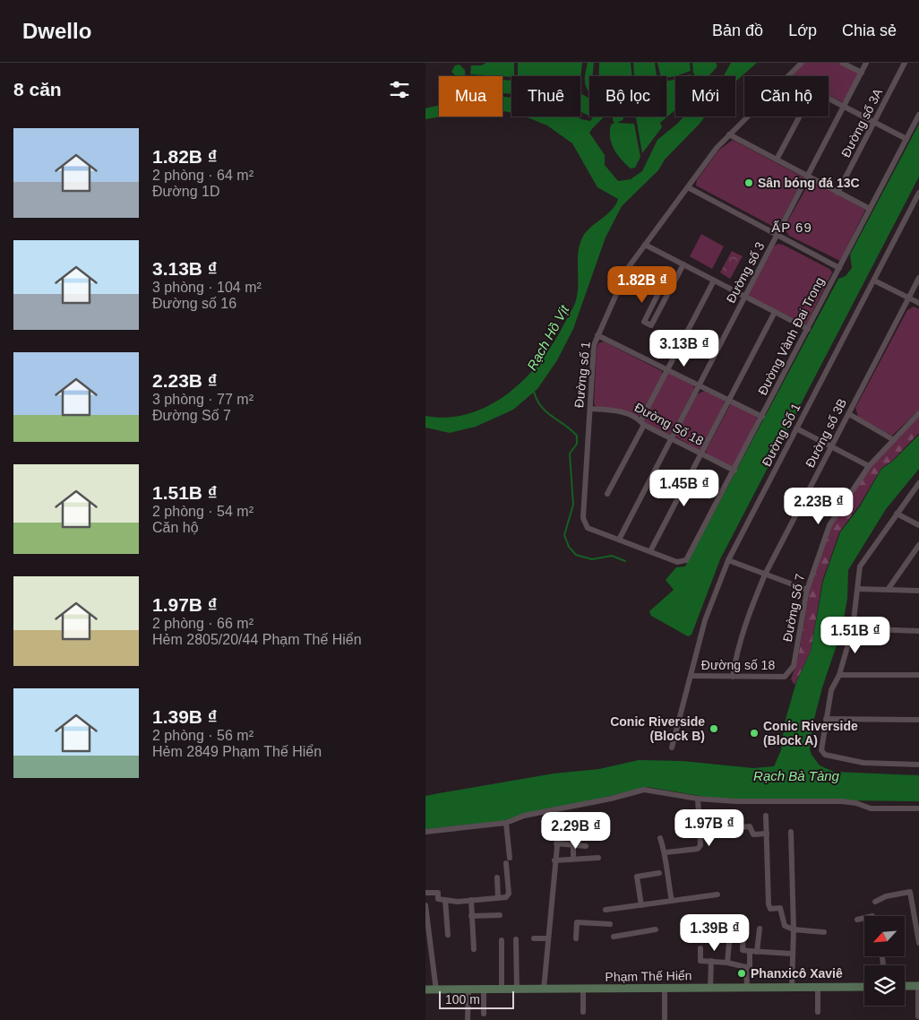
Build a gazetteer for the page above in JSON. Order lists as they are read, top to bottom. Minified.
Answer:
{"streets":{"main road":["Phạm Thế Hiển"],"street":["Đường số 3A","Đường số 3","Đường Vành Đai Trong","Đường số 1","Đường Số 18","Đường số 3B","Đường Số 1","Đường Số 7","Đường số 18"]},"crossings":[["Đường số 3","Đường số 1"],["Đường số 3","Đường Số 18"],["Đường Vành Đai Trong","Đường số 1"],["Đường Vành Đai Trong","Đường Số 18"],["Đường số 1","Đường Số 18"],["Đường số 3B","Đường số 18"],["Đường Số 1","Đường số 18"],["Đường Số 7","Đường số 18"]],"districts":["ẤP 69"],"water":["Rạch Hồ Vịt","Rạch Bà Tàng"],"places":["Sân bóng đá 13C","Conic Riverside (Block B)","Conic Riverside (Block A)","Phanxicô Xaviê"],"scale_bar":"100 m","north":"bottom left","page":{"header":"Dwello","nav":["Bản đồ","Lớp","Chia sẻ"],"heading":"8 căn","chip":["Mua","Thuê","Bộ lọc","Mới","Căn hộ"],"list":[{"name":"1.82B ₫","note":"2 phòng · 64 m² · Đường 1D"},{"name":"3.13B ₫","note":"3 phòng · 104 m² · Đường số 16"},{"name":"2.23B ₫","note":"3 phòng · 77 m² · Đường Số 7"},{"name":"1.51B ₫","note":"2 phòng · 54 m² · Căn hộ"},{"name":"1.97B ₫","note":"2 phòng · 66 m² · Hẻm 2805/20/44 Phạm Thế Hiển"},{"name":"1.39B ₫","note":"2 phòng · 56 m² · Hẻm 2849 Phạm Thế Hiển"}],"price":["1.82B ₫","3.13B ₫","1.45B ₫","2.23B ₫","1.51B ₫","1.97B ₫","2.29B ₫","1.39B ₫"],"scale":"100 m"}}
